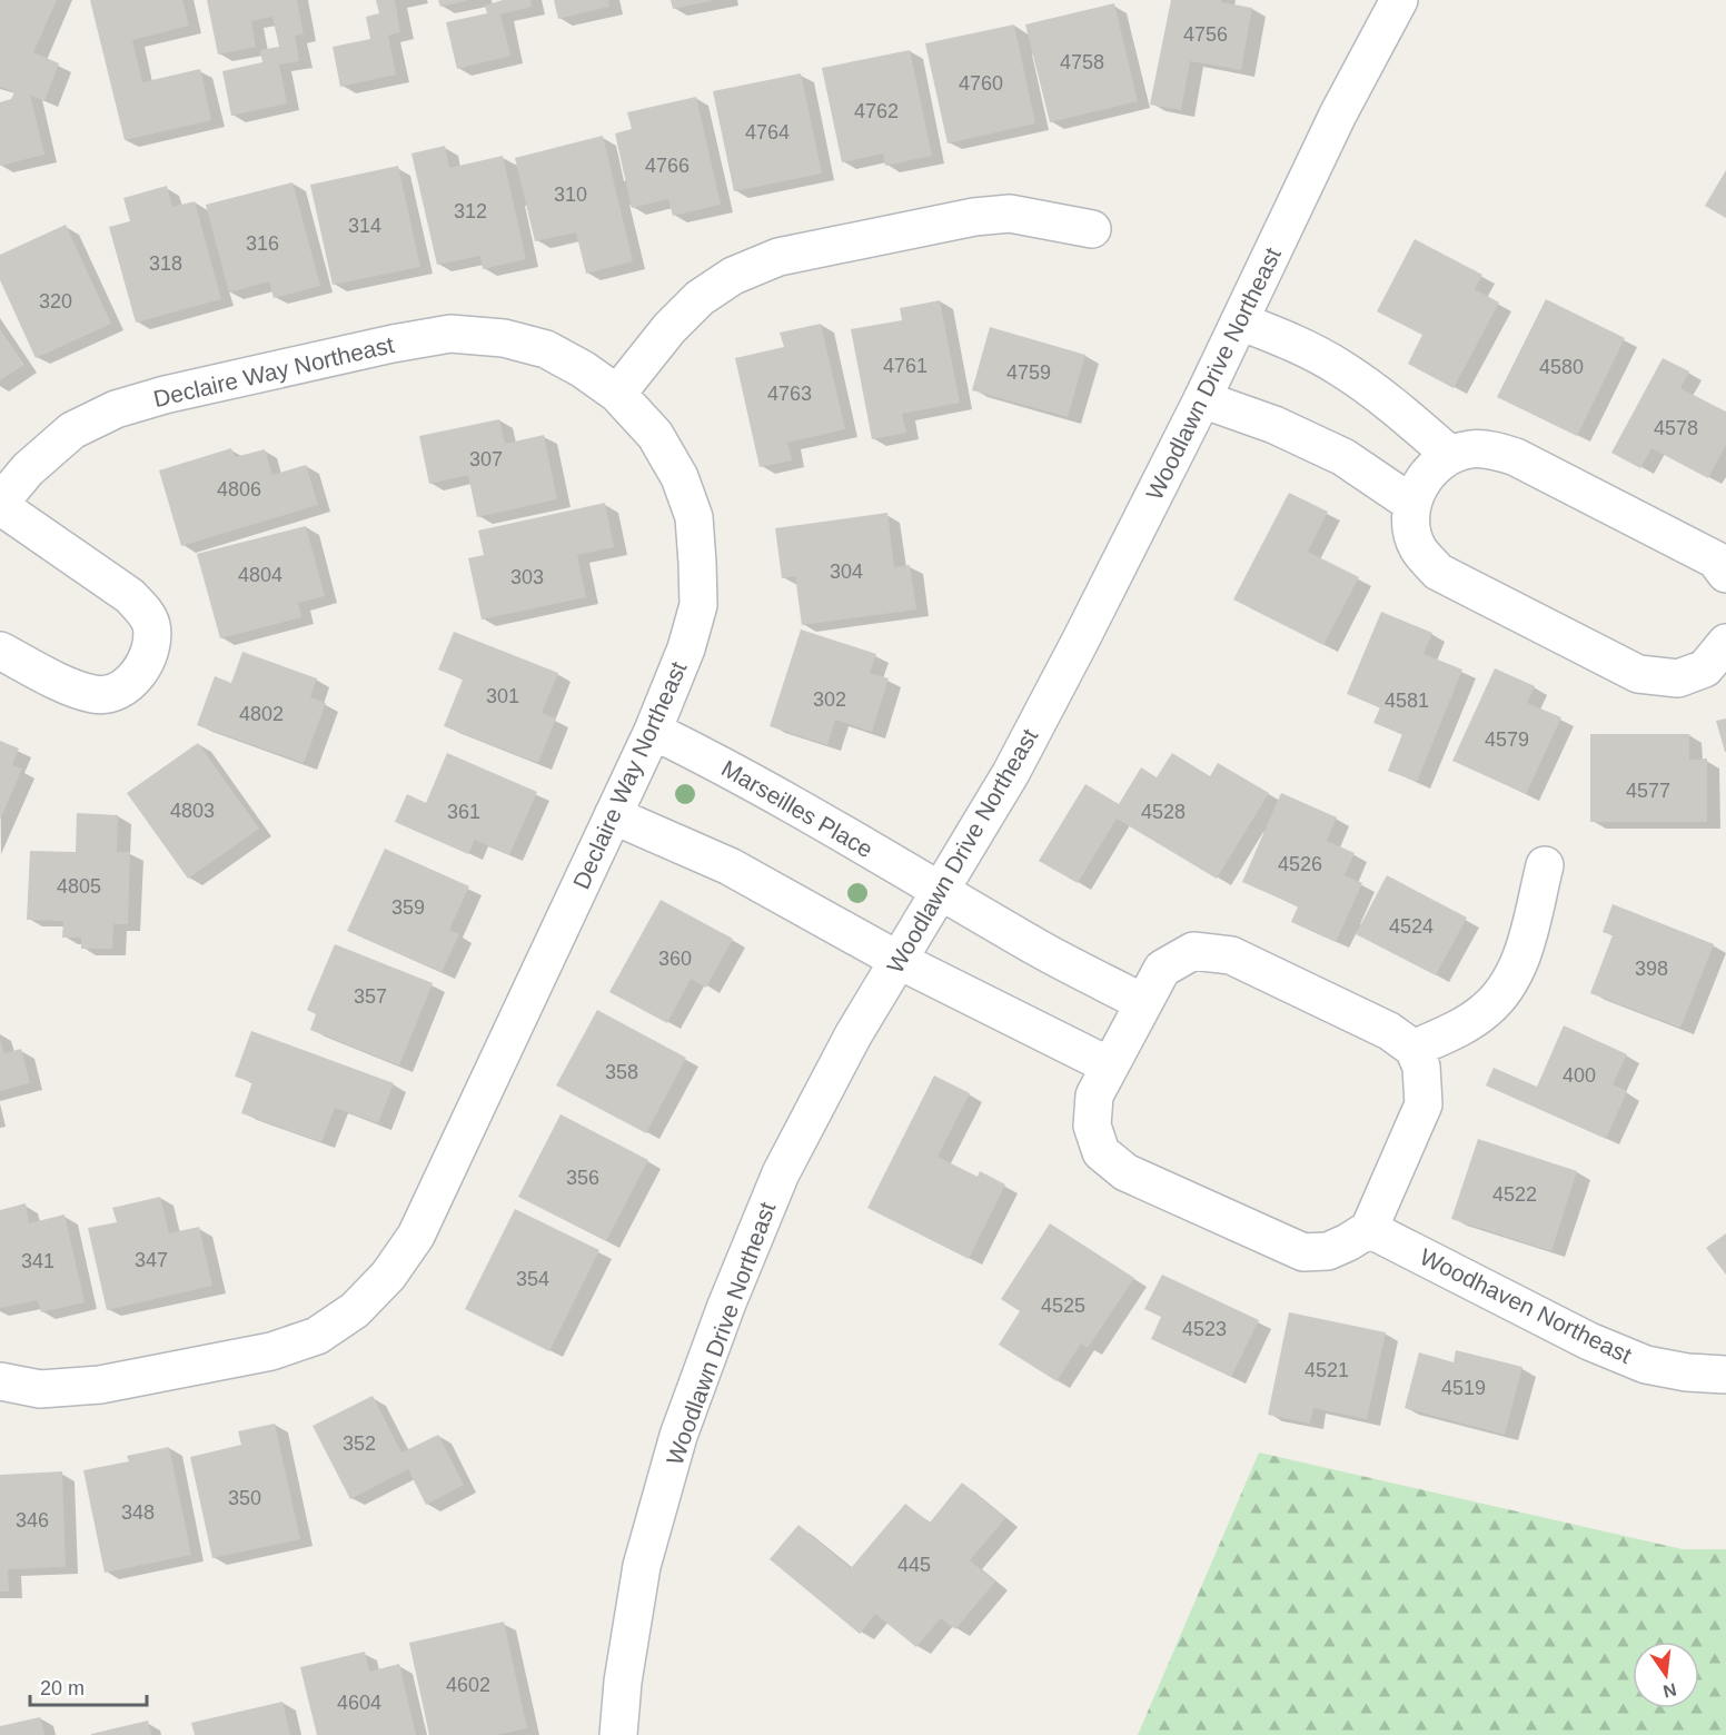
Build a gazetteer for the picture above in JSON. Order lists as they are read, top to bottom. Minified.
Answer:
{"streets":{"street":["Declaire Way Northeast","Woodlawn Drive Northeast","Marseilles Place","Woodhaven Northeast"]},"crossings":[["Declaire Way Northeast","Marseilles Place"],["Woodlawn Drive Northeast","Marseilles Place"]],"house_numbers":["4756","4758","4760","4762","4764","4766","310","312","314","316","318","320","4761","4580","4759","4763","4578","307","4806","304","4804","303","301","302","4581","4802","4579","4577","4803","361","4528","4526","4805","359","4524","360","398","357","358","400","356","4522","347","341","354","4525","4523","4521","4519","352","350","348","346","445","4602","4604"],"scale_bar":"20 m","north":"bottom"}
